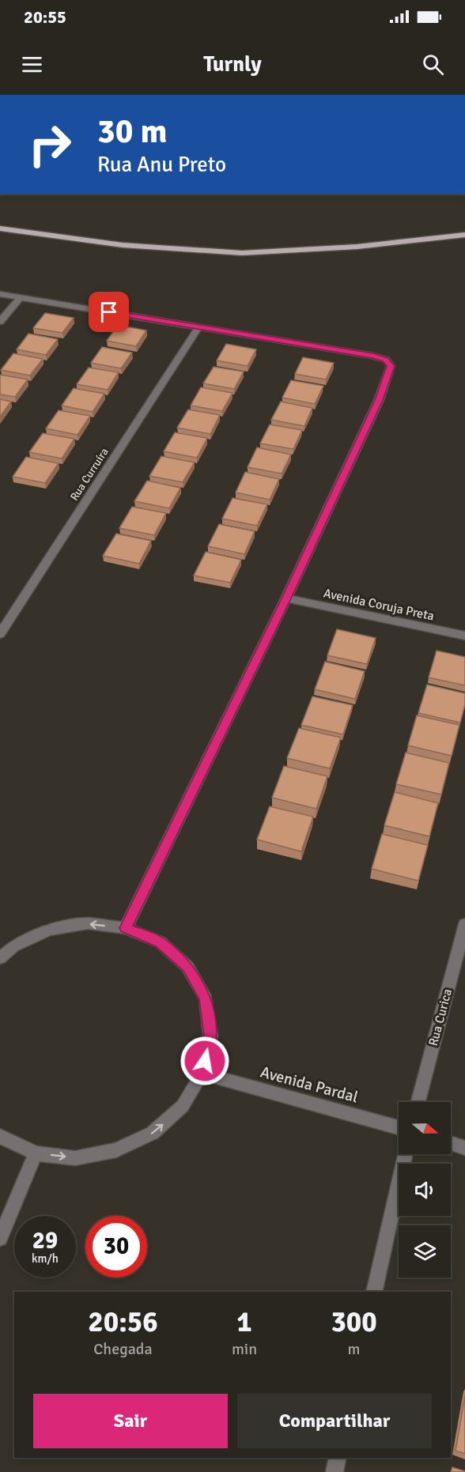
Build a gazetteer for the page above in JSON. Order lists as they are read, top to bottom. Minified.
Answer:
{"streets":{"street":["Rua Curruíra","Avenida Coruja Preta","Rua Curica","Avenida Pardal"]},"north":"right","page":{"status":"20:55","header":"Turnly","turn":["30 m","Rua Anu Preto"],"speed":"29 km/h","limit":"30","eta":["20:56","Chegada","1","min","300","m"],"buttons":["Sair","Compartilhar"]}}
